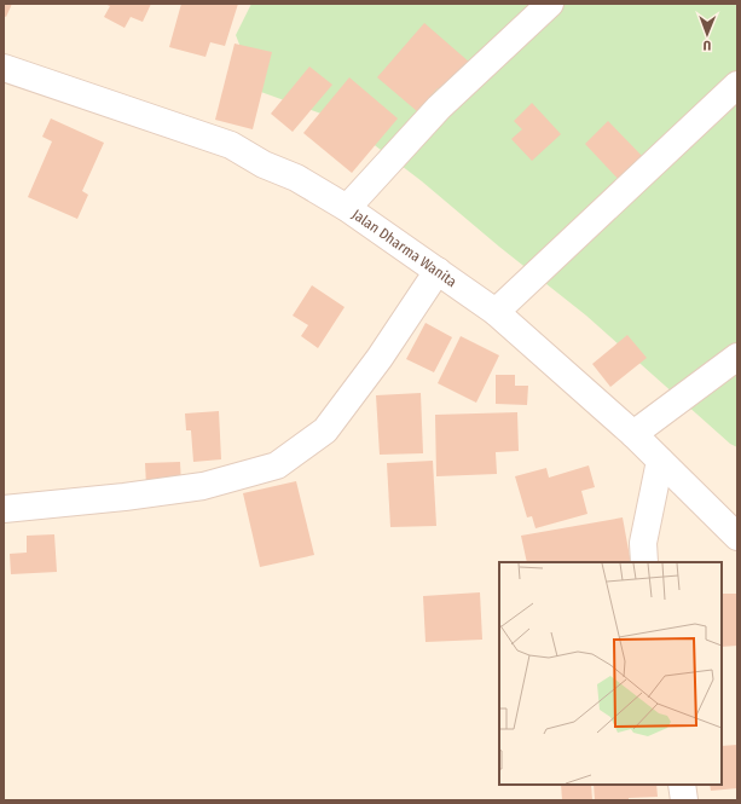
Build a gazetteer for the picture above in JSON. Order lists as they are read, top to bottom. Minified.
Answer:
{"streets":{"street":["Jalan Dharma Wanita"]},"north":"bottom"}
